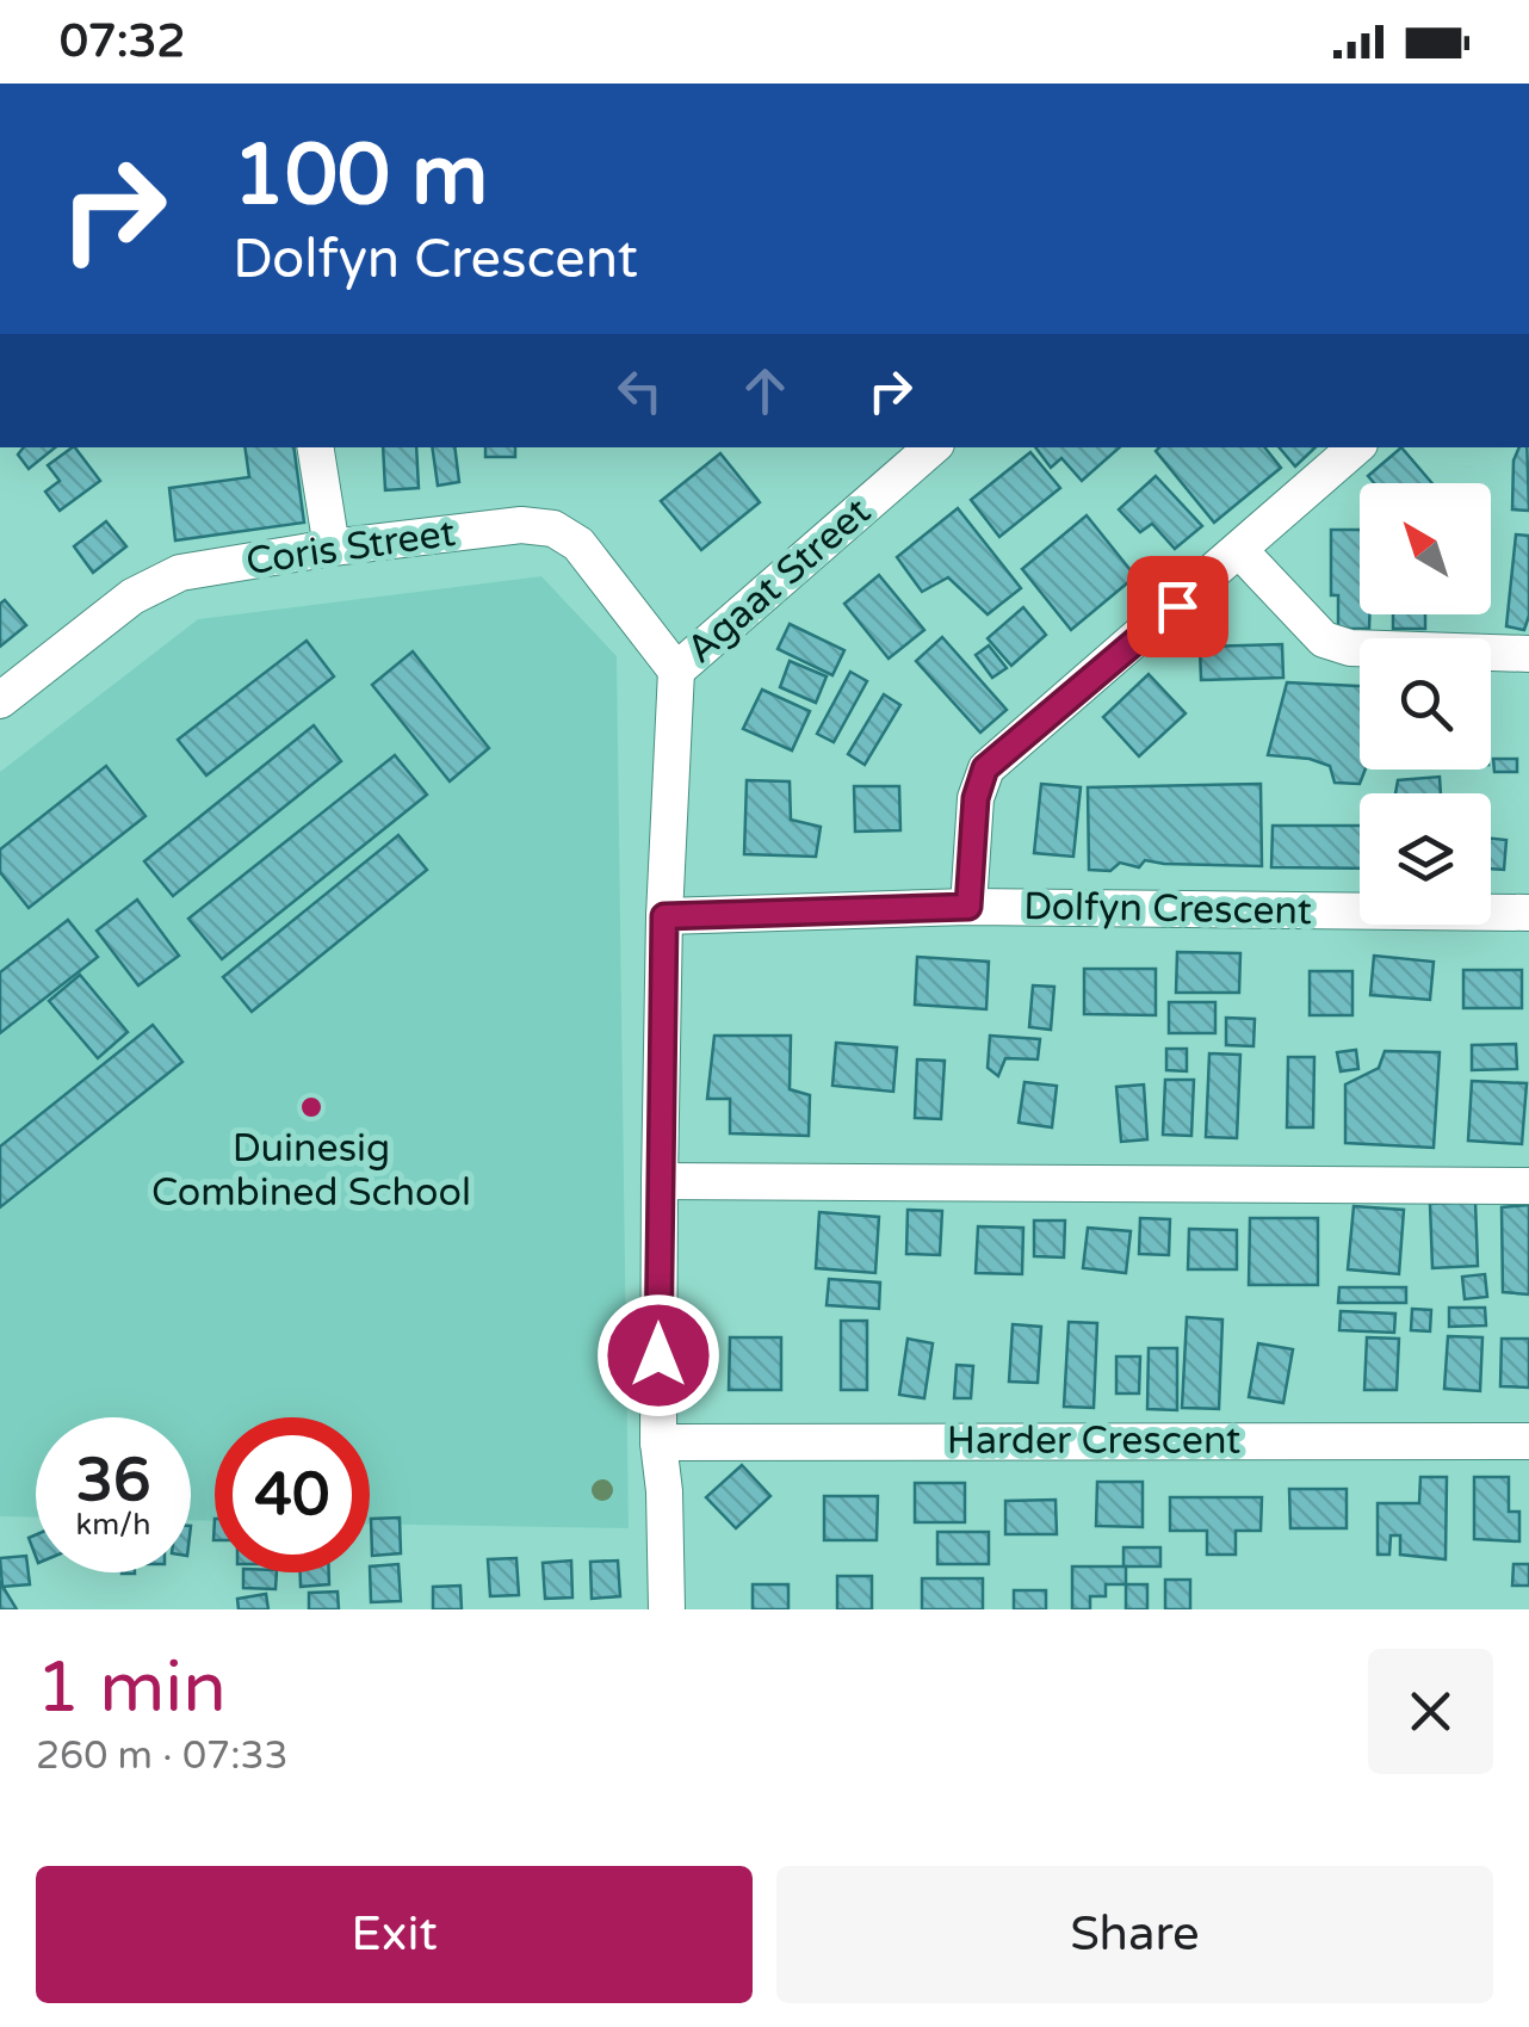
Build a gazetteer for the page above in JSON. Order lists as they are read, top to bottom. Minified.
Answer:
{"streets":{"street":["Coris Street","Agaat Street","Dolfyn Crescent","Harder Crescent"]},"crossings":[["Coris Street","Agaat Street"]],"places":["Duinesig Combined School"],"north":"top left","page":{"status":"07:32","turn":["100 m","Dolfyn Crescent"],"speed":"36 km/h","limit":"40","heading":["1 min","260 m · 07:33"],"buttons":["Exit","Share"]}}
